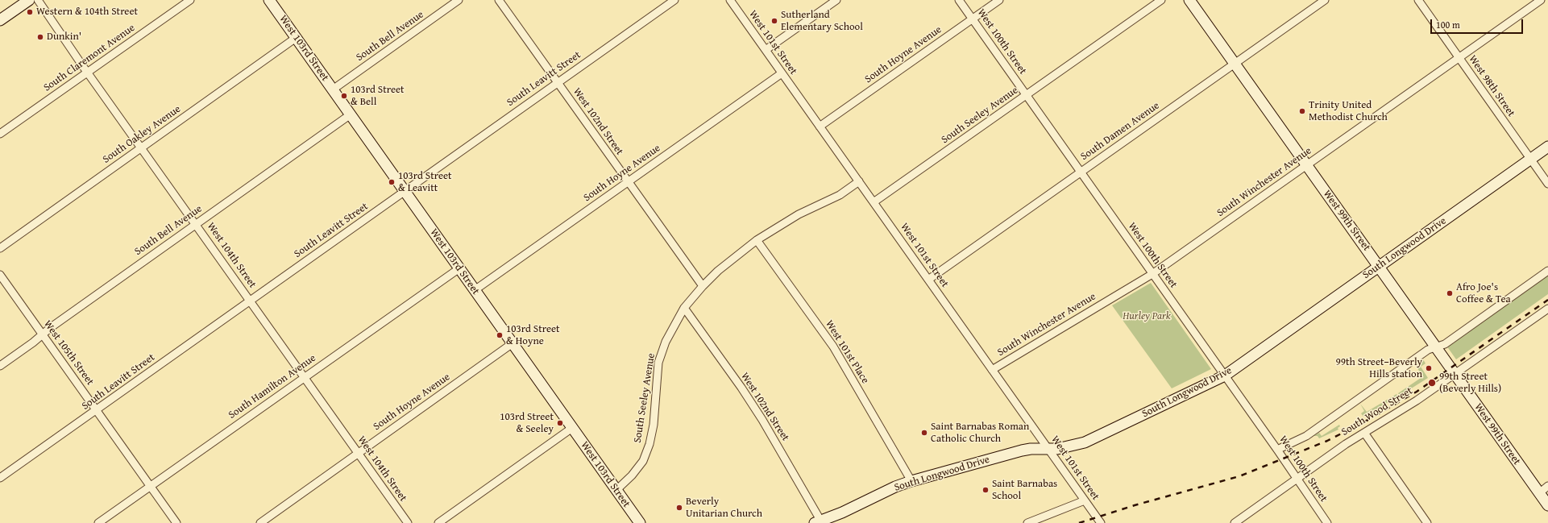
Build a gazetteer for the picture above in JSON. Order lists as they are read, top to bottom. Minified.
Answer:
{"streets":{"street":["South Bell Avenue","West 100th Street","West 101st Street","West 103rd Street","South Hoyne Avenue","South Claremont Avenue","South Leavitt Street","West 98th Street","South Seeley Avenue","West 102nd Street","South Damen Avenue","South Oakley Avenue","South Winchester Avenue","West 99th Street","South Longwood Drive","West 104th Street","West 101st Place","West 105th Street","South Hamilton Avenue","South Wood Street"]},"crossings":[["South Bell Avenue","West 103rd Street"],["South Bell Avenue","West 104th Street"],["South Bell Avenue","West 105th Street"],["West 100th Street","South Hoyne Avenue"],["West 100th Street","South Seeley Avenue"],["West 100th Street","South Damen Avenue"],["West 100th Street","South Winchester Avenue"],["West 100th Street","South Longwood Drive"],["West 100th Street","South Wood Street"],["West 101st Street","South Hoyne Avenue"],["West 101st Street","South Seeley Avenue"],["West 101st Street","South Damen Avenue"],["West 101st Street","South Winchester Avenue"],["West 101st Street","South Longwood Drive"],["West 103rd Street","South Hoyne Avenue"],["West 103rd Street","South Leavitt Street"],["West 103rd Street","South Seeley Avenue"],["West 103rd Street","South Oakley Avenue"],["West 103rd Street","South Hamilton Avenue"],["South Hoyne Avenue","West 102nd Street"],["South Hoyne Avenue","West 104th Street"],["South Claremont Avenue","West 104th Street"],["South Leavitt Street","West 102nd Street"],["South Leavitt Street","West 104th Street"],["South Leavitt Street","West 105th Street"],["West 98th Street","South Winchester Avenue"],["West 98th Street","South Longwood Drive"],["South Seeley Avenue","West 102nd Street"],["South Seeley Avenue","West 101st Place"],["West 102nd Street","South Longwood Drive"],["South Damen Avenue","West 99th Street"],["South Oakley Avenue","West 104th Street"],["South Winchester Avenue","West 99th Street"],["West 99th Street","South Longwood Drive"],["West 99th Street","South Wood Street"],["South Longwood Drive","West 101st Place"],["West 104th Street","South Hamilton Avenue"],["West 105th Street","South Hamilton Avenue"]],"parks":["Hurley Park"],"places":["Western & 104th Street","Sutherland Elementary School","Dunkin'","103rd Street & Bell","Trinity United Methodist Church","103rd Street & Leavitt","Afro Joe's Coffee & Tea","103rd Street & Hoyne","99th Street–Beverly Hills station","99th Street (Beverly Hills)","103rd Street & Seeley","Saint Barnabas Roman Catholic Church","Saint Barnabas School","Beverly Unitarian Church"],"scale_bar":"100 m"}
